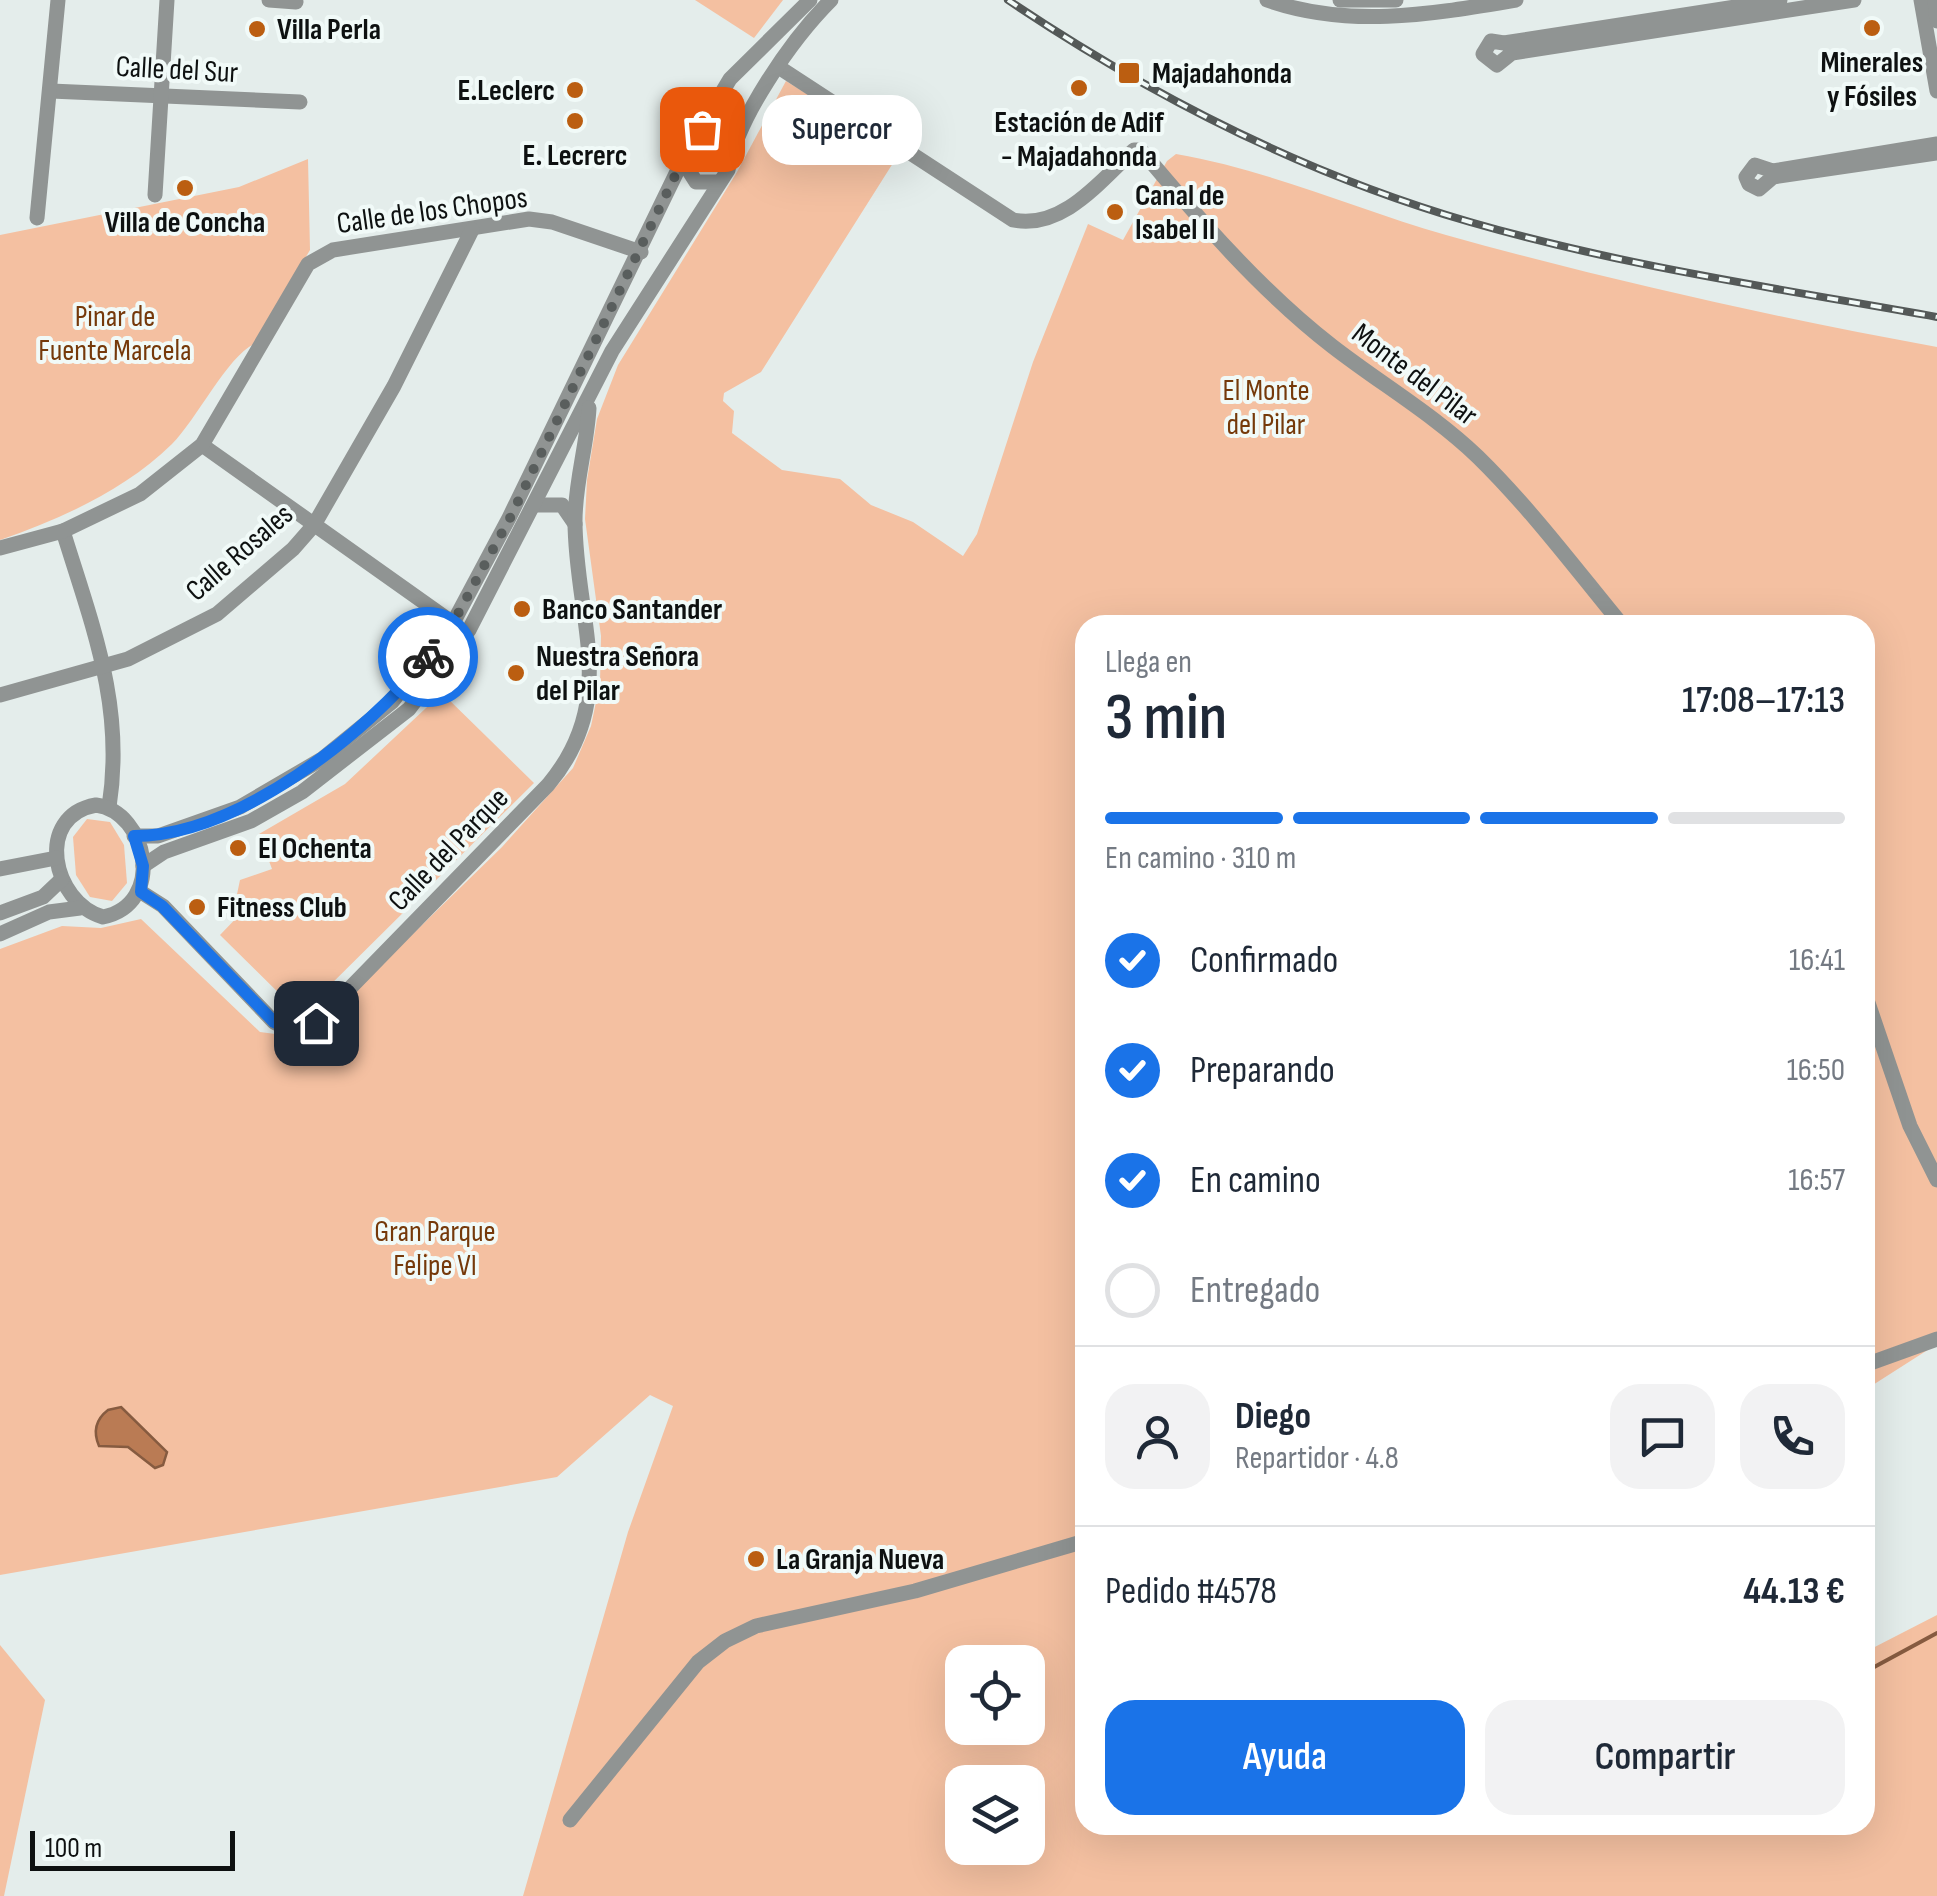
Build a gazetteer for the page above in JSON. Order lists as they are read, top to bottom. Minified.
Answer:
{"streets":{"street":["Calle del Sur","Calle de los Chopos","Monte del Pilar","Calle Rosales","Calle del Parque"]},"crossings":[["Calle de los Chopos","Calle Rosales"]],"parks":["Pinar de Fuente Marcela","El Monte del Pilar","Gran Parque Felipe VI"],"places":{"other":["Minerales y Fósiles","Villa Perla","Estación de Adif - Majadahonda","E.Leclerc","E. Lecrerc","Supercor","Villa de Concha","Canal de Isabel II","Banco Santander","Nuestra Señora del Pilar","El Ochenta","Fitness Club","La Granja Nueva"],"transit":["Majadahonda"]},"scale_bar":"100 m","page":{"bubble":"Supercor","heading":["3 min","Llega en","17:08–17:13"],"panel":["Diego","Repartidor · 4.8","Pedido #4578","44.13 €"],"bar":"En camino · 310 m","list":[["Confirmado","16:41"],["Preparando","16:50"],["En camino","16:57"],"Entregado"],"buttons":["Ayuda","Compartir"],"scale":"100 m"}}
